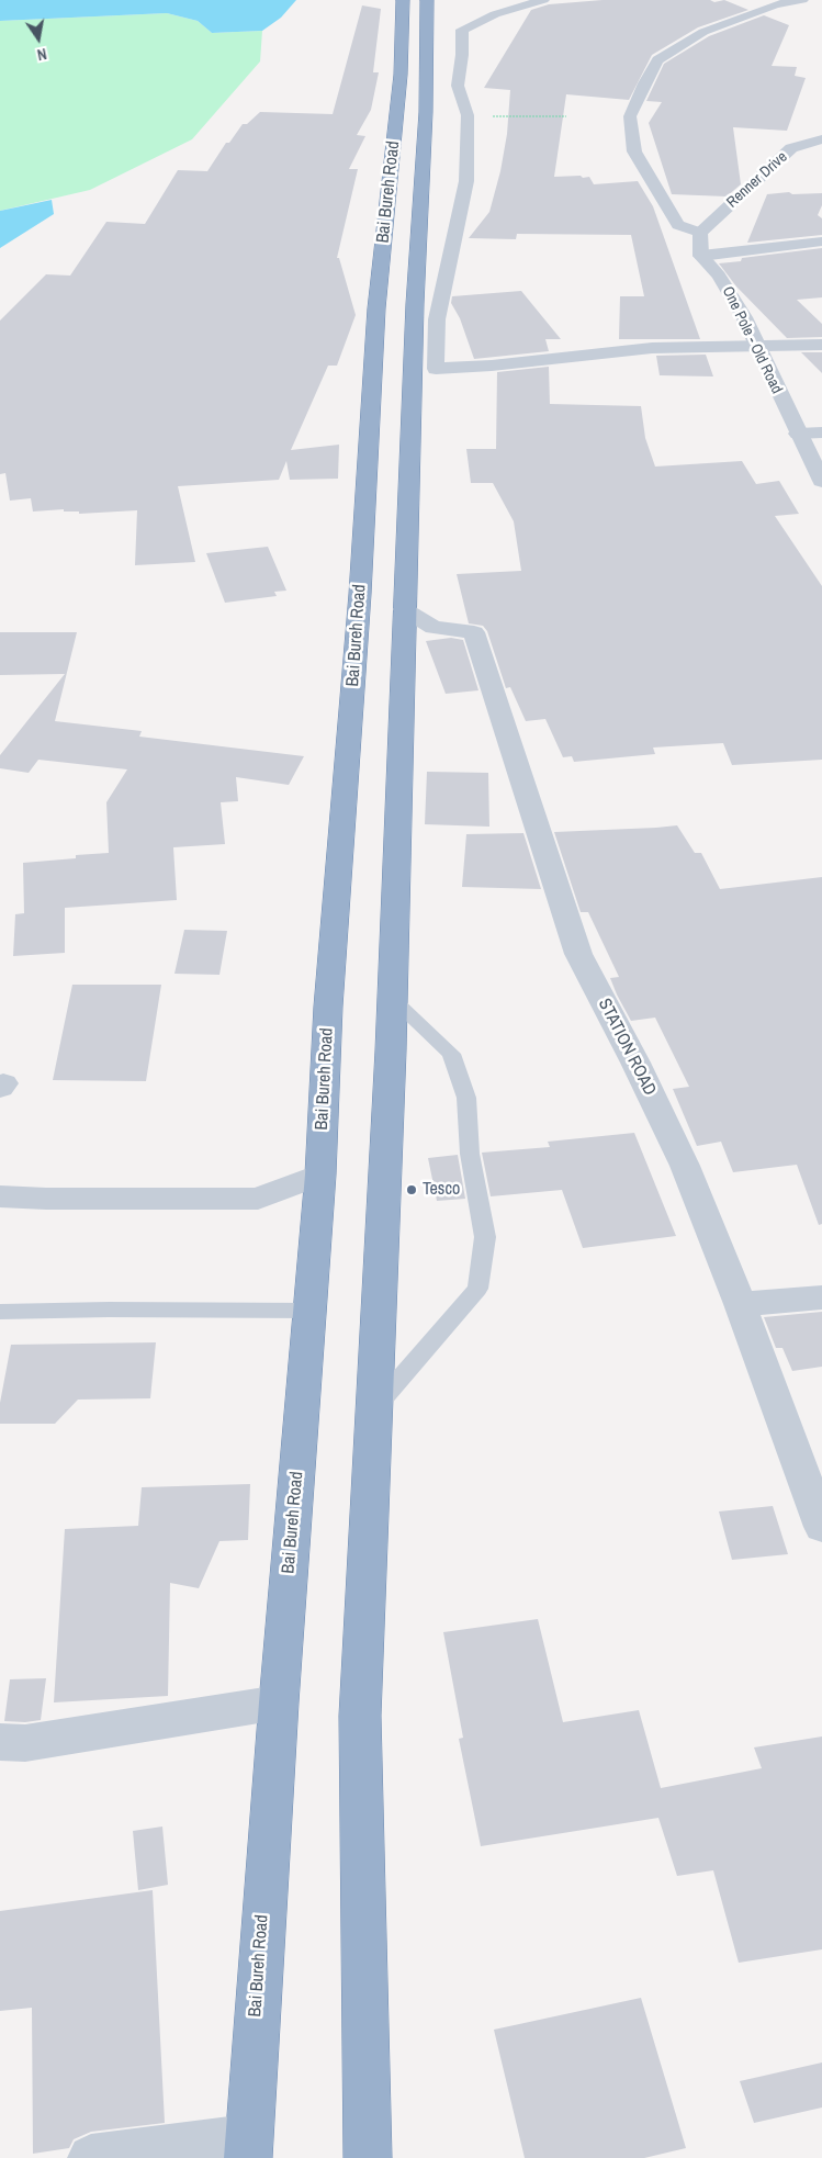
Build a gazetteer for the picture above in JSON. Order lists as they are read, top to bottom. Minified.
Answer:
{"streets":{"highway":["Bai Bureh Road"],"street":["Renner Drive","One Pole - Old Road","STATION ROAD"]},"crossings":[["Bai Bureh Road","STATION ROAD"]],"places":["Tesco"],"north":"bottom"}
